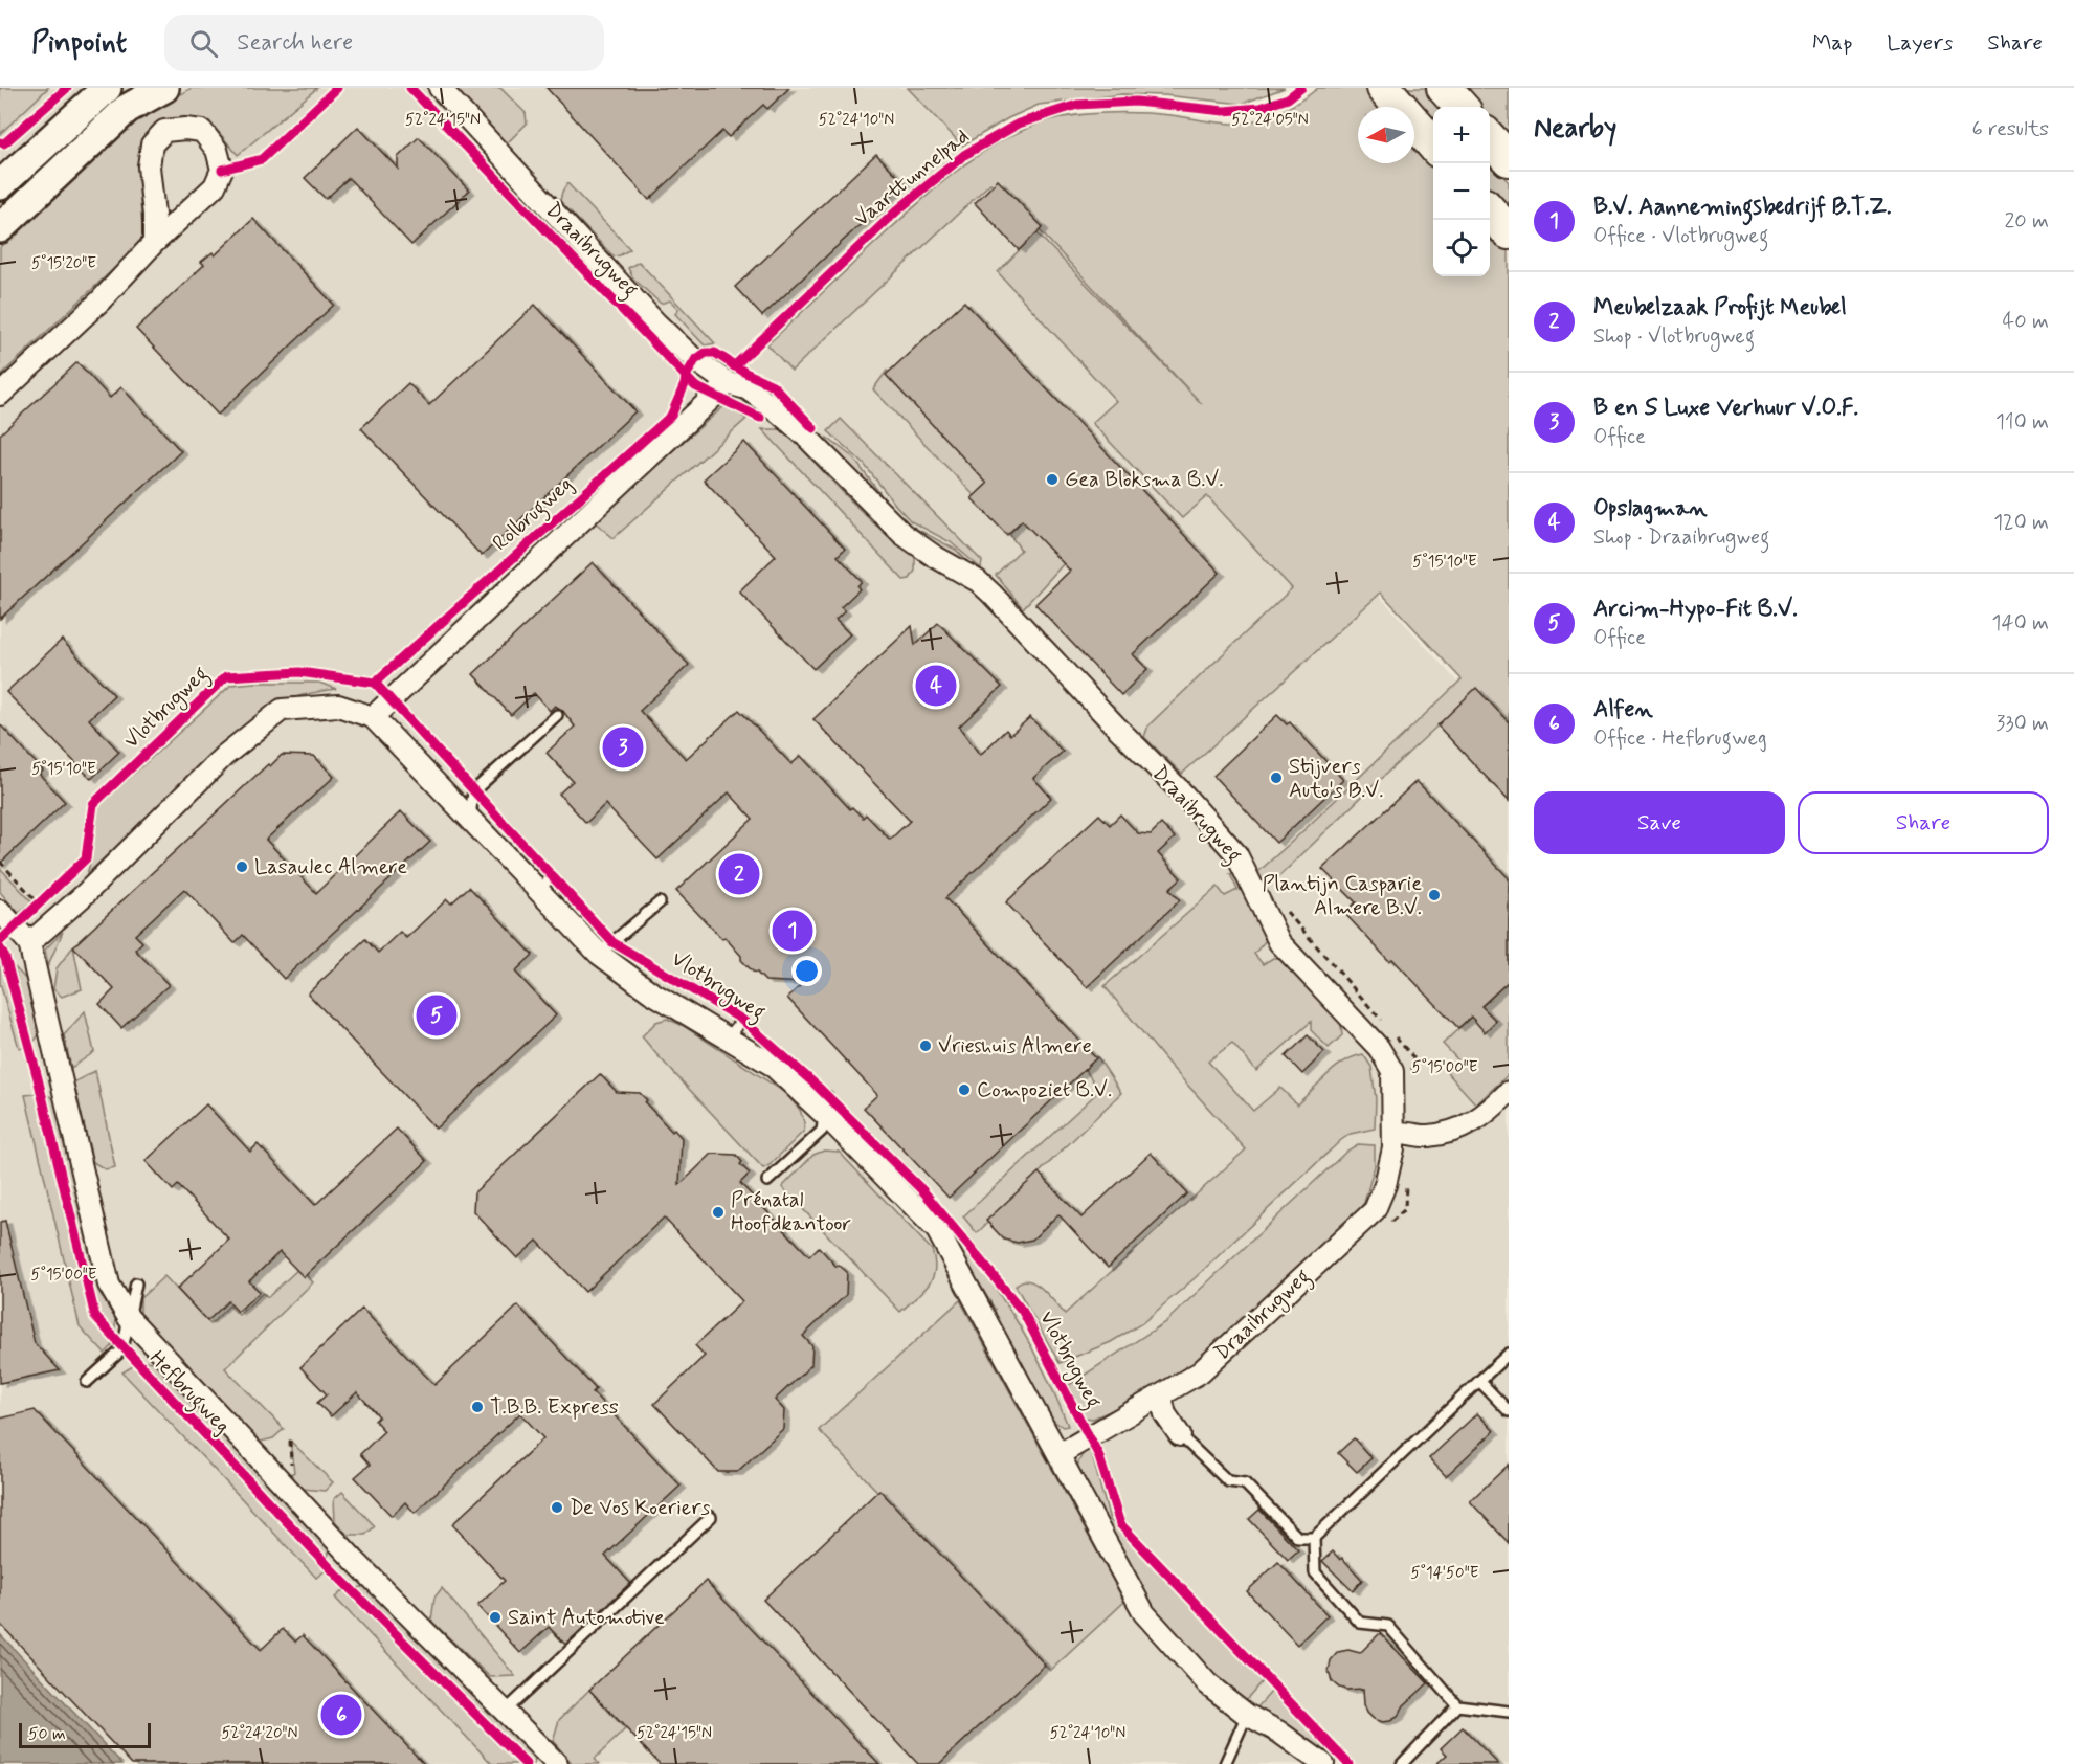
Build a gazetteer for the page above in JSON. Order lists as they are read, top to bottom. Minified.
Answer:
{"streets":{"street":["Draaibrugweg","Rolbrugweg","Vlotbrugweg","Hefbrugweg"],"cycle path":["Vaarttunnelpad"]},"crossings":[["Draaibrugweg","Rolbrugweg"],["Draaibrugweg","Vlotbrugweg"],["Rolbrugweg","Vlotbrugweg"],["Vlotbrugweg","Hefbrugweg"]],"places":["Gea Bloksma B.V.","Stijvers Auto's B.V.","Lasaulec Almere","Plantijn Casparie Almere B.V.","Vrieshuis Almere","Compoziet B.V.","Prénatal Hoofdkantoor","T.B.B. Express","De Vos Koeriers","Saint Automotive"],"scale_bar":"50 m","north":"left","page":{"header":"Pinpoint","search":"Search here","nav":["Map","Layers","Share"],"heading":["Nearby","6 results"],"map_buttons":["+","−"],"list":[{"mark":"1","name":"B.V. Aannemingsbedrijf B.T.Z.","note":"Office · Vlotbrugweg","value":"20 m"},{"mark":"2","name":"Meubelzaak Profijt Meubel","note":"Shop · Vlotbrugweg","value":"40 m"},{"mark":"3","name":"B en S Luxe Verhuur V.O.F.","note":"Office","value":"110 m"},{"mark":"4","name":"Opslagman","note":"Shop · Draaibrugweg","value":"120 m"},{"mark":"5","name":"Arcim-Hypo-Fit B.V.","note":"Office","value":"140 m"},{"mark":"6","name":"Alfen","note":"Office · Hefbrugweg","value":"330 m"}],"pins":["4","3","2","1","5","6"],"buttons":["Save","Share"],"scale":"50 m"},"coordinates":["52°24'15\"N","52°24'10\"N","52°24'05\"N","5°15'20\"E","5°15'10\"E","5°15'00\"E","5°14'50\"E","52°24'20\"N"]}
